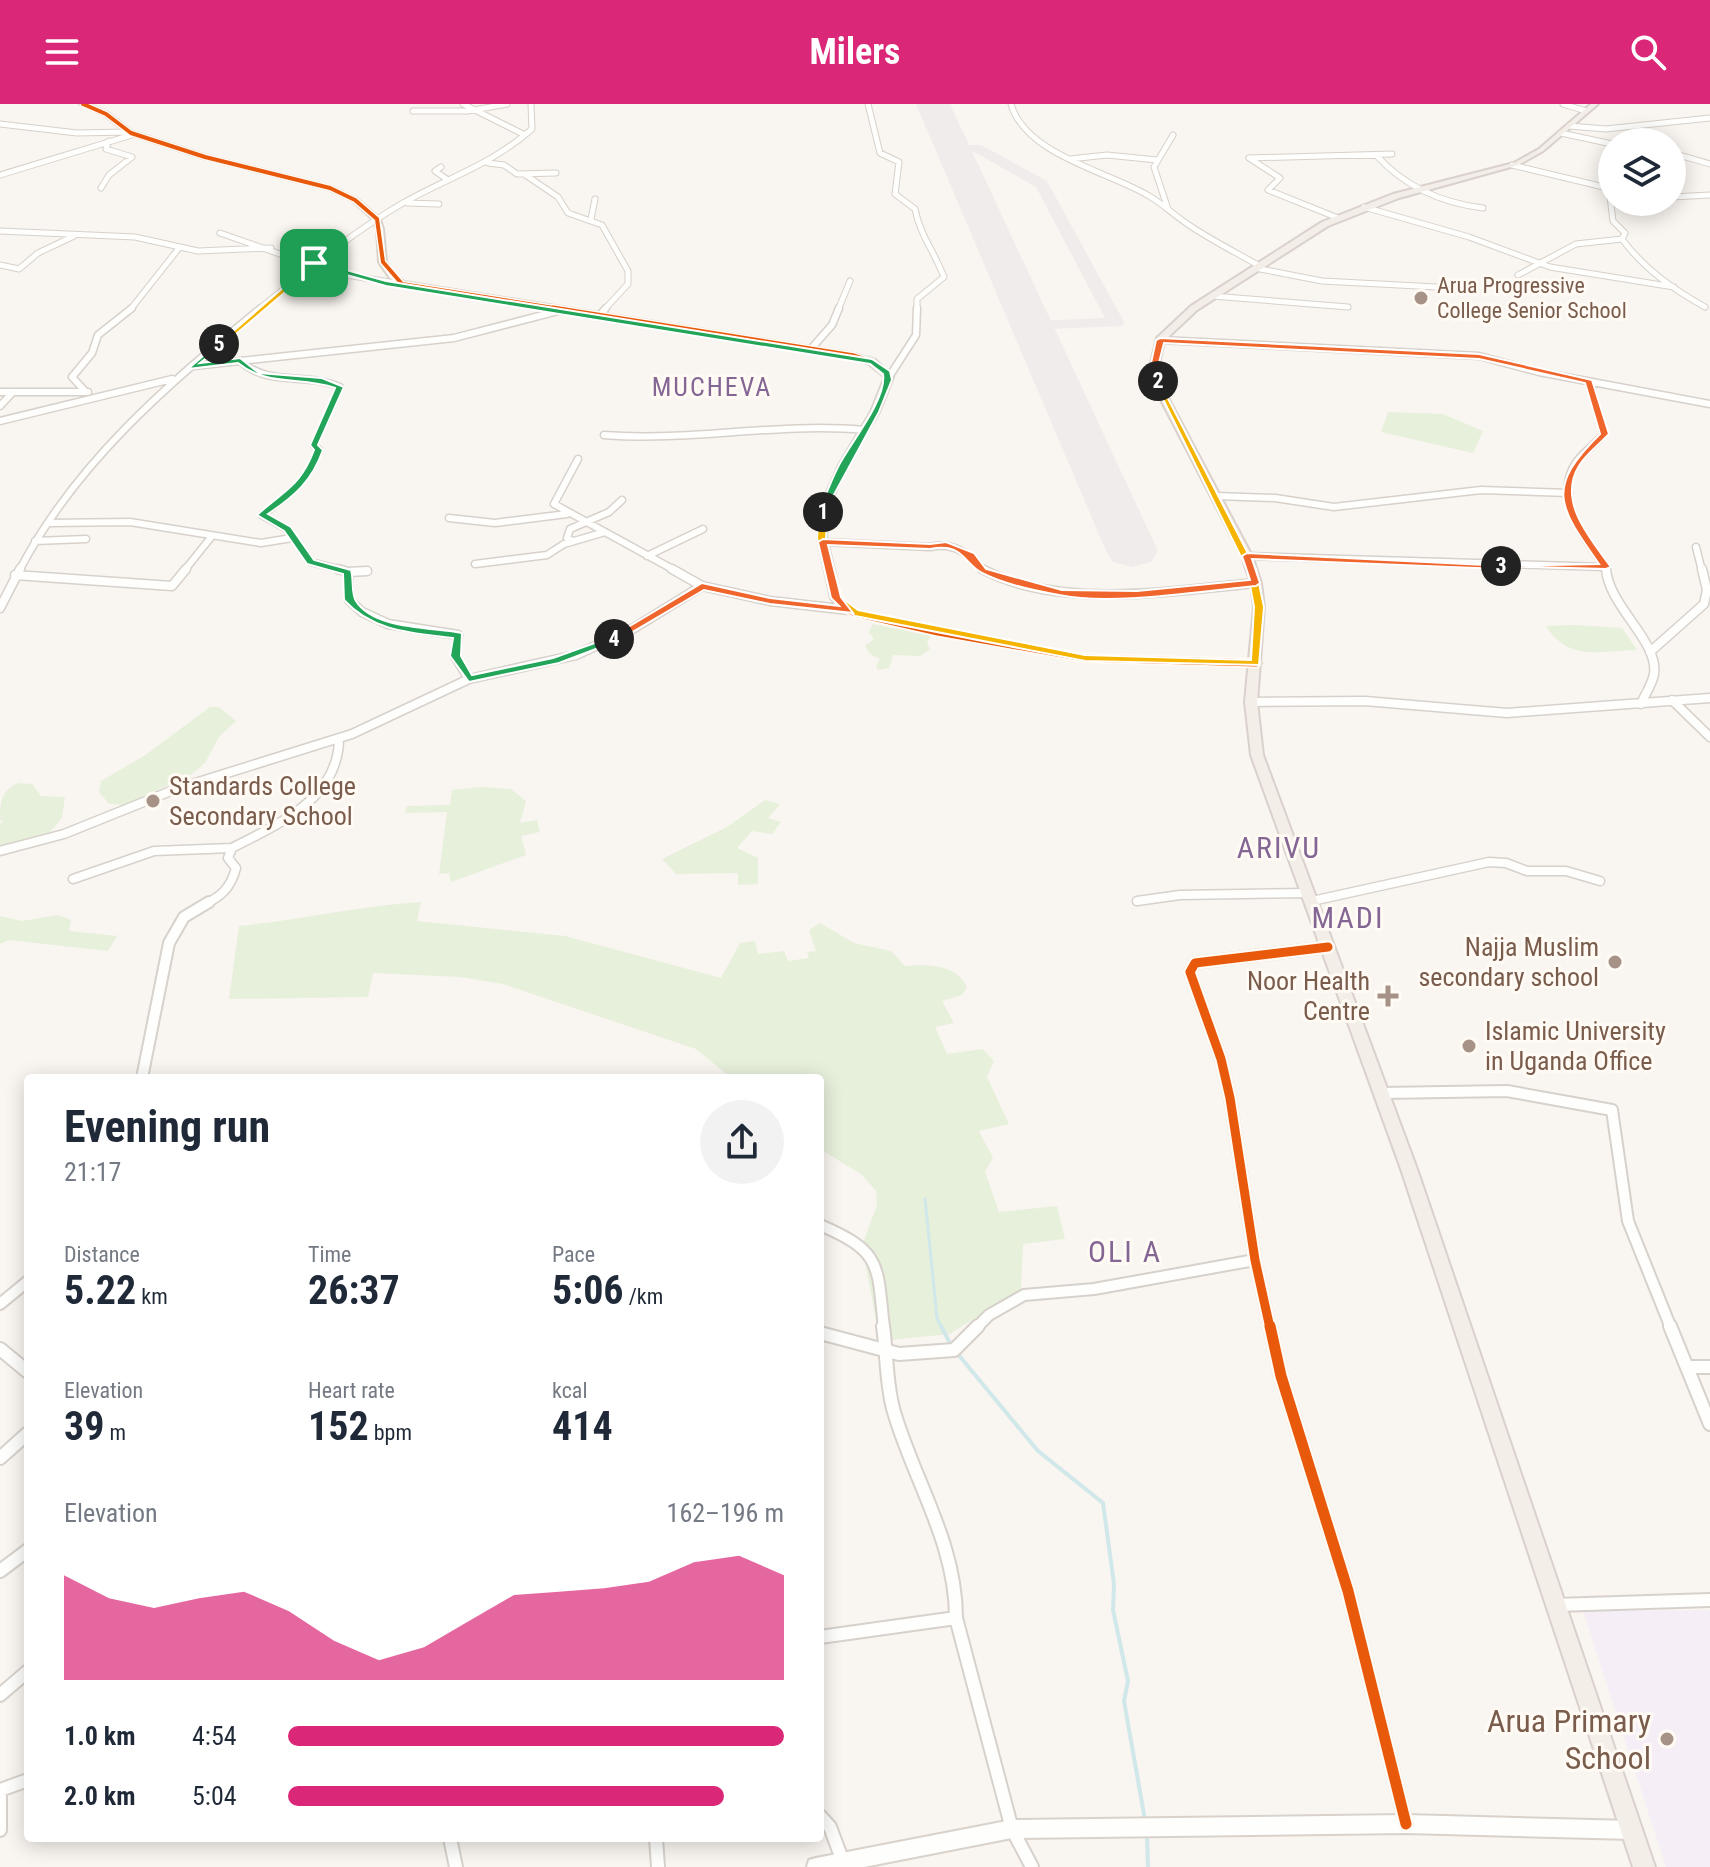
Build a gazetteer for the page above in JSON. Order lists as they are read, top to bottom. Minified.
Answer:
{"districts":["MUCHEVA","ARIVU","MADI","OLI A"],"places":{"other":["Arua Progressive College Senior School","Standards College Secondary School","Najja Muslim secondary school","Islamic University in Uganda Office","Arua Primary School"],"health":["Noor Health Centre"]},"page":{"header":"Milers","pins":["5","2","1","3","4"],"heading":["Evening run","21:17"],"stats":[["Distance","5.22 km"],["Time","26:37"],["Pace","5:06 /km"],["Elevation","39 m"],["Heart rate","152 bpm"],["kcal","414"]],"chart":["Elevation","162–196 m"],"list":[{"name":"1.0 km","note":"4:54"},{"name":"2.0 km","note":"5:04"}]}}
